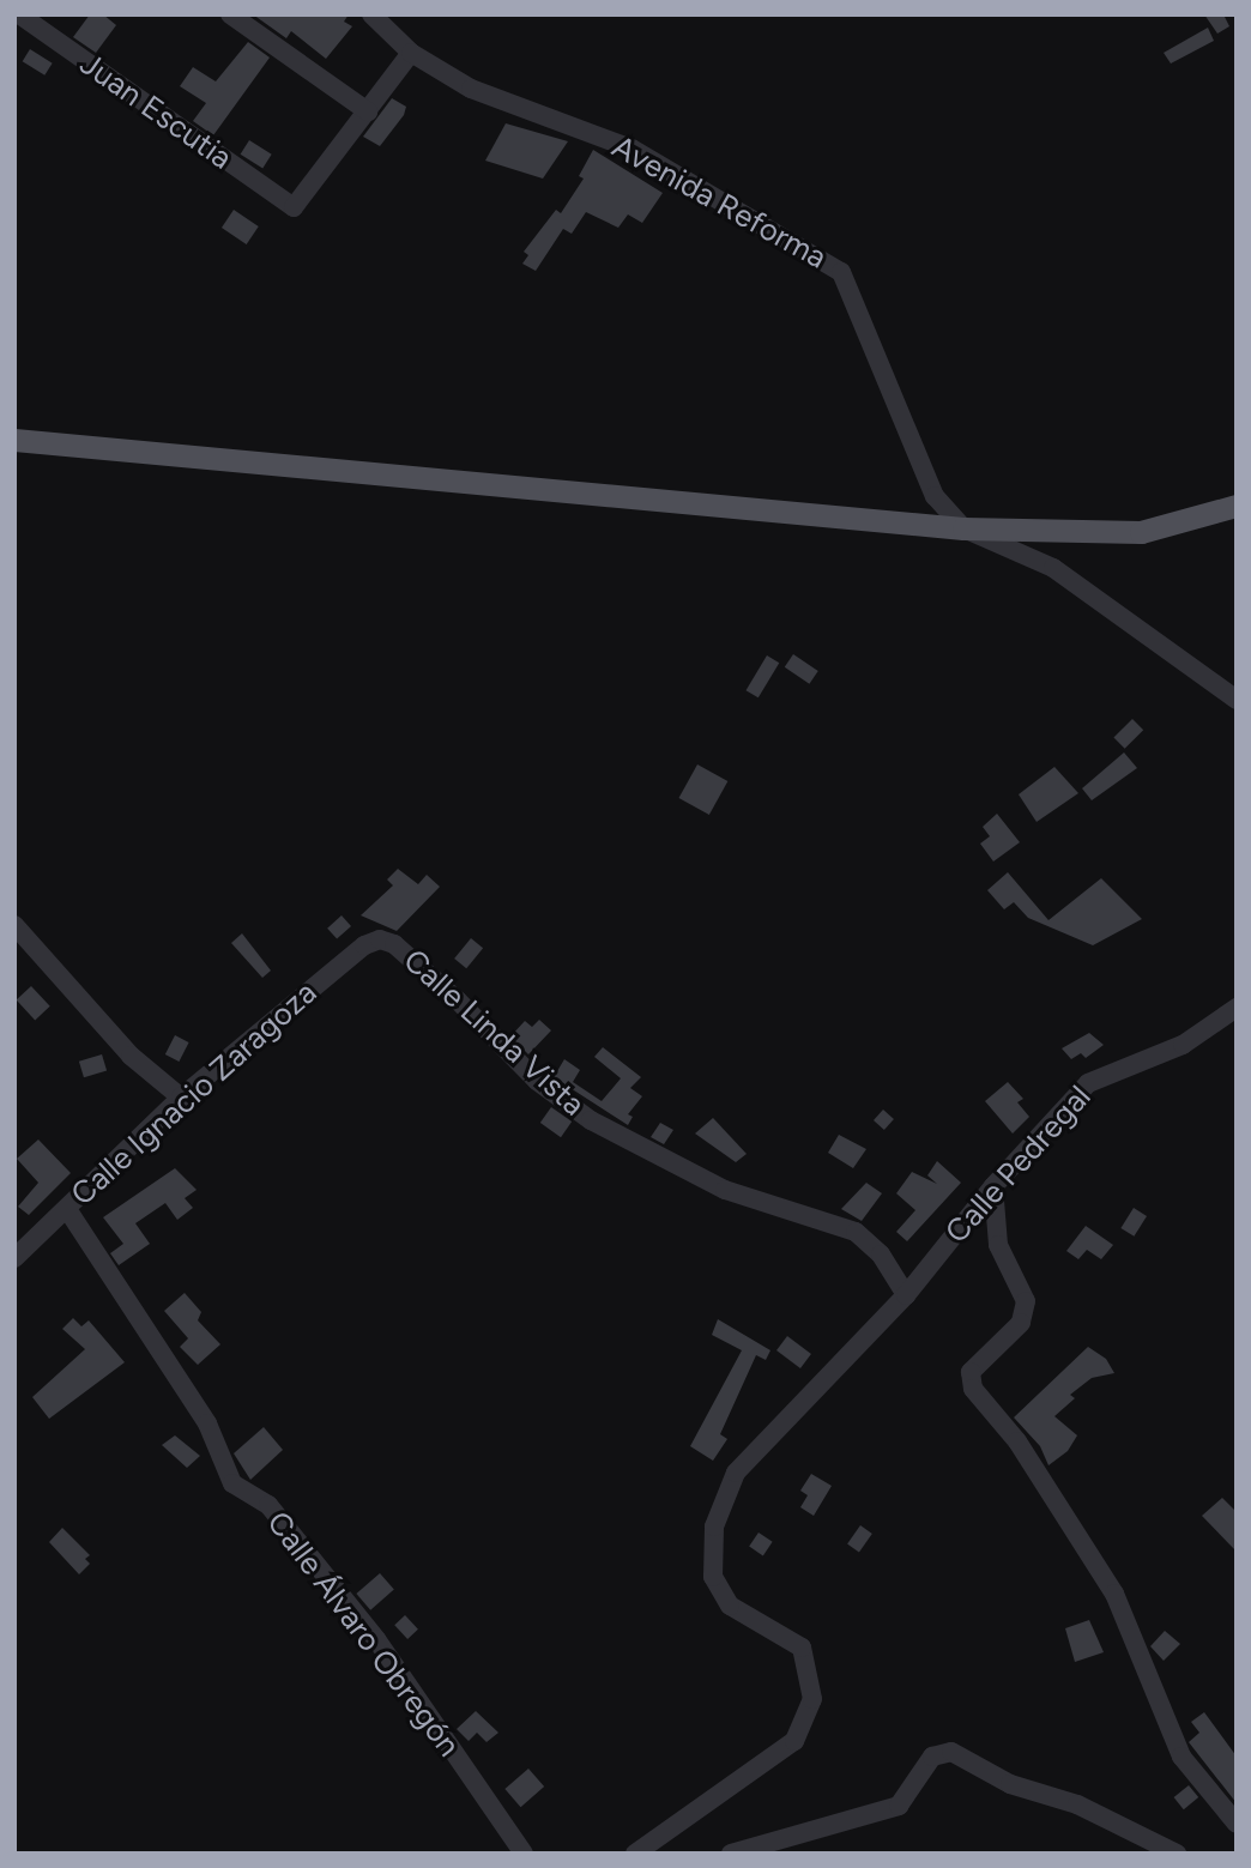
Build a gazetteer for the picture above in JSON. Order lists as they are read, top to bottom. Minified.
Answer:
{"streets":{"street":["Juan Escutia","Avenida Reforma","Calle Linda Vista","Calle Ignacio Zaragoza","Calle Pedregal","Calle Álvaro Obregón"]},"crossings":[["Calle Linda Vista","Calle Ignacio Zaragoza"],["Calle Linda Vista","Calle Pedregal"],["Calle Ignacio Zaragoza","Calle Álvaro Obregón"]]}
